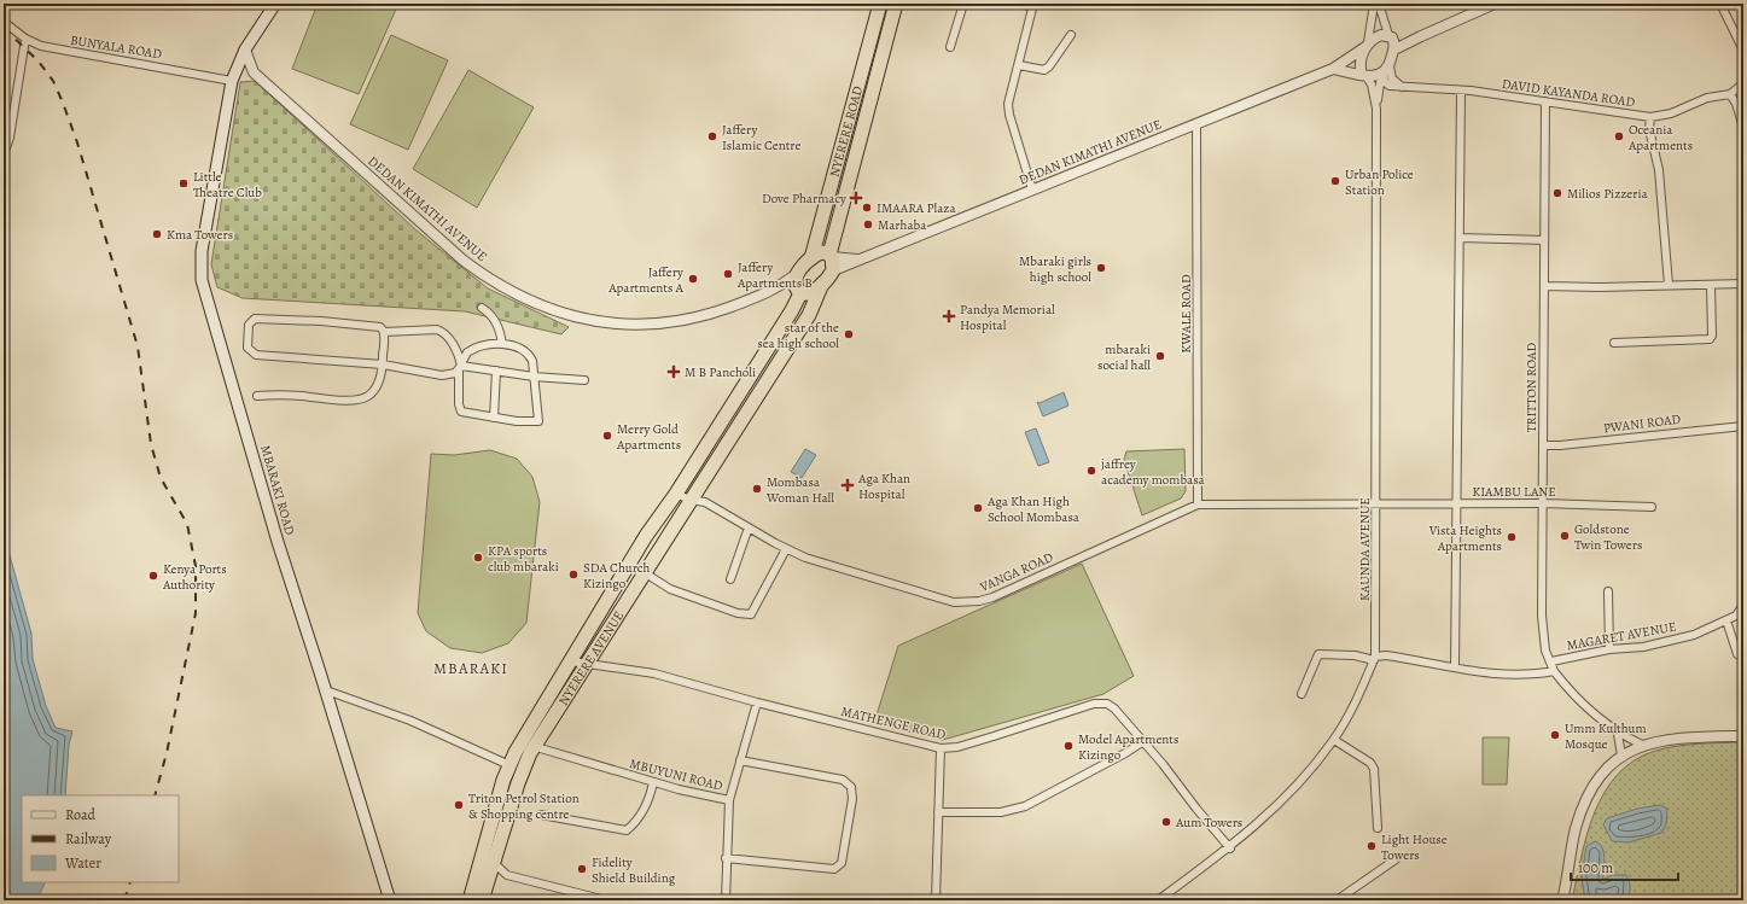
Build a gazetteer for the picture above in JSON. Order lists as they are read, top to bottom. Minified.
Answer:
{"streets":{"highway":["NYERERE ROAD","NYERERE AVENUE"],"main road":["MBARAKI ROAD"],"street":["BUNYALA ROAD","DAVID KAYANDA ROAD","DEDAN KIMATHI AVENUE","KWALE ROAD","TRITTON ROAD","PWANI ROAD","KIAMBU LANE","KAUNDA AVENUE","VANGA ROAD","MAGARET AVENUE","MATHENGE ROAD","MBUYUNI ROAD"]},"crossings":[["BUNYALA ROAD","MBARAKI ROAD"],["DAVID KAYANDA ROAD","DEDAN KIMATHI AVENUE"],["DAVID KAYANDA ROAD","TRITTON ROAD"],["NYERERE ROAD","DEDAN KIMATHI AVENUE"],["DEDAN KIMATHI AVENUE","KWALE ROAD"],["DEDAN KIMATHI AVENUE","MBARAKI ROAD"],["KWALE ROAD","VANGA ROAD"],["TRITTON ROAD","PWANI ROAD"],["TRITTON ROAD","KIAMBU LANE"],["TRITTON ROAD","MAGARET AVENUE"],["KIAMBU LANE","KAUNDA AVENUE"],["KIAMBU LANE","VANGA ROAD"],["KAUNDA AVENUE","VANGA ROAD"],["KAUNDA AVENUE","MATHENGE ROAD"],["VANGA ROAD","NYERERE AVENUE"],["NYERERE AVENUE","MATHENGE ROAD"],["NYERERE AVENUE","MBUYUNI ROAD"]],"districts":["MBARAKI"],"places":{"other":["Jaffery Islamic Centre","Oceania Apartments","Urban Police Station","Little Theatre Club","Milios Pizzeria","IMAARA Plaza","Marhaba","Kma Towers","Mbaraki girls high school","Jaffery Apartments B","Jaffery Apartments A","star of the sea high school","mbaraki social hall","Merry Gold Apartments","jaffrey academy mombasa","Mombasa Woman Hall","Aga Khan High School Mombasa","Goldstone Twin Towers","Vista Heights Apartments","KPA sports club mbaraki","SDA Church Kizingo","Kenya Ports Authority","Umm Kulthum Mosque","Model Apartments Kizingo","Triton Petrol Station & Shopping centre","Aum Towers","Light House Towers","Fidelity Shield Building"],"health":["Dove Pharmacy","Pandya Memorial Hospital","M B Pancholi","Aga Khan Hospital"]},"legend":["Road","Railway","Water"],"scale_bar":"100 m"}
